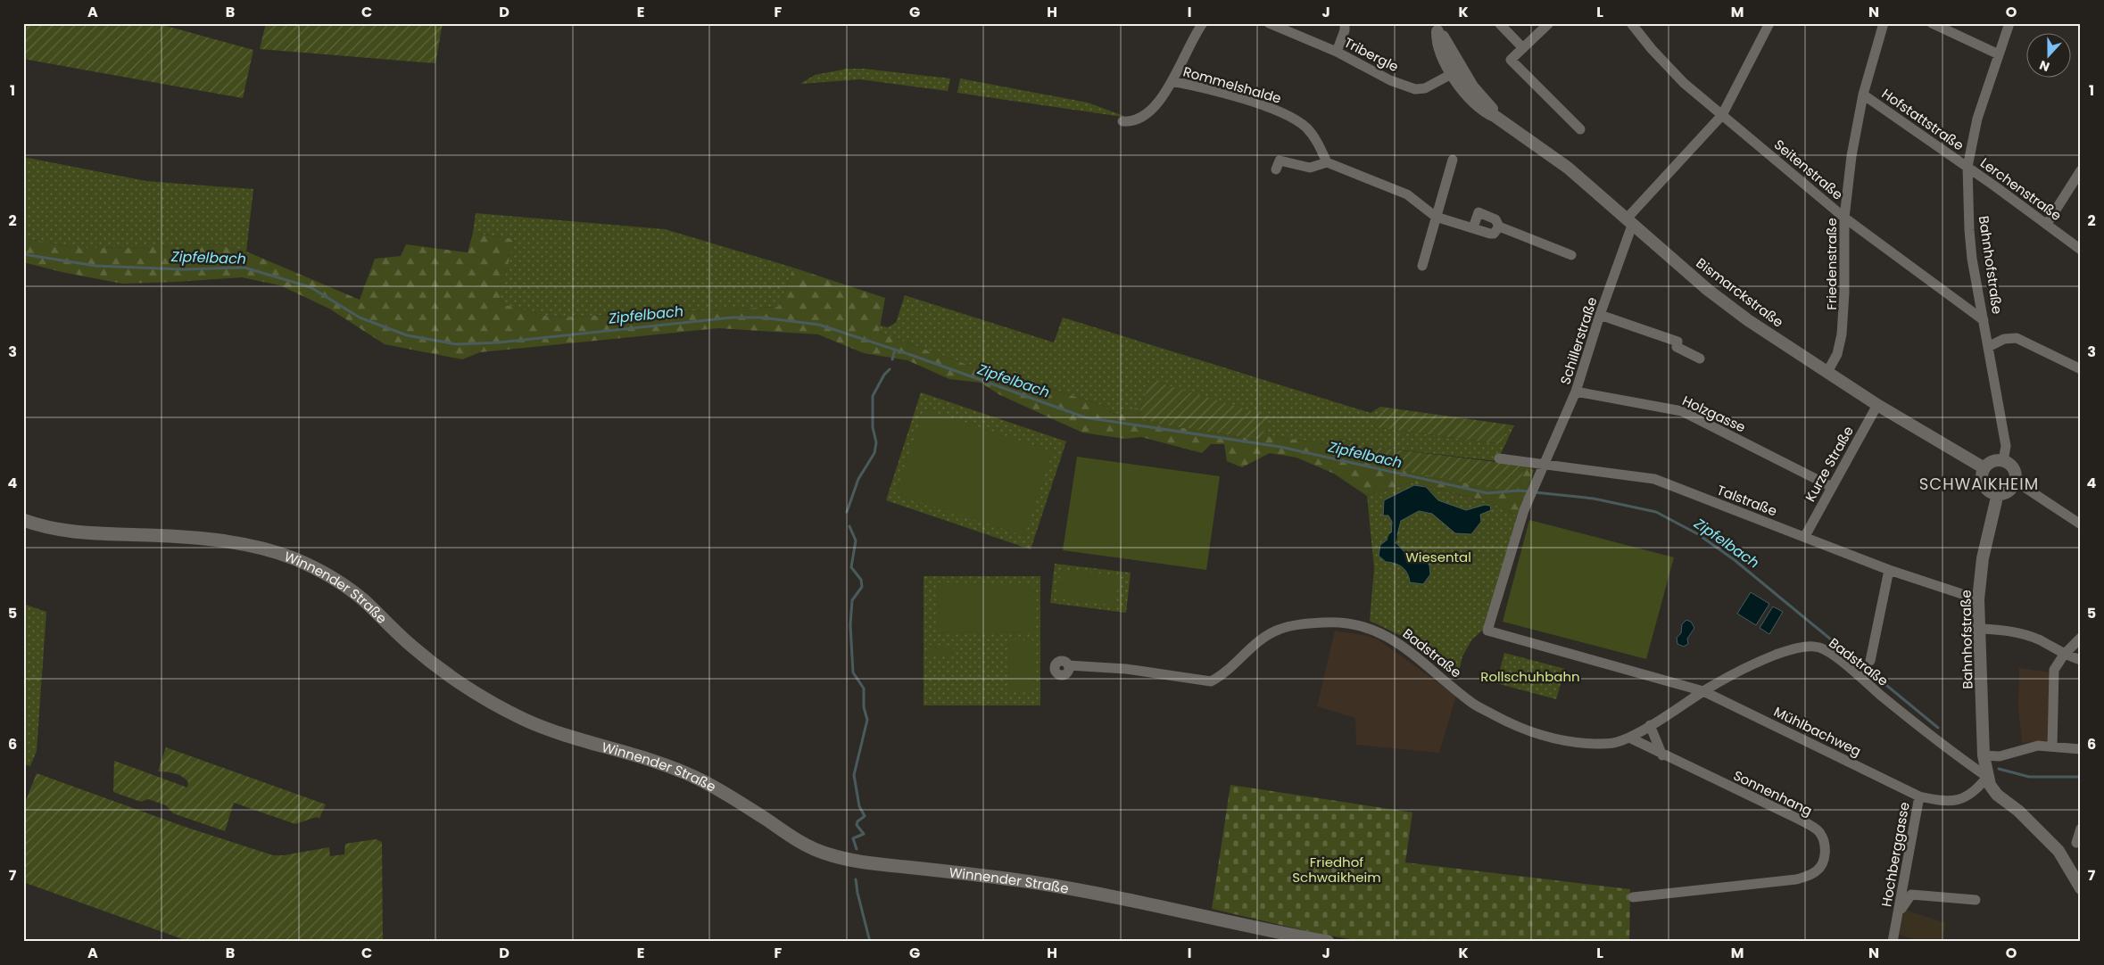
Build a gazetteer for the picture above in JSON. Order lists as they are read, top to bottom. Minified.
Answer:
{"streets":{"main road":["Winnender Straße"],"street":["Tribergle","Rommelshalde","Hofstattstraße","Seitenstraße","Lerchenstraße","Friedenstraße","Bahnhofstraße","Bismarckstraße","Schillerstraße","Holzgasse","Kurze Straße","Talstraße","Badstraße","Mühlbachweg","Sonnenhang","Hochberggasse"]},"crossings":[["Tribergle","Bismarckstraße"],["Hofstattstraße","Lerchenstraße"],["Hofstattstraße","Friedenstraße"],["Hofstattstraße","Bahnhofstraße"],["Seitenstraße","Friedenstraße"],["Seitenstraße","Bahnhofstraße"],["Seitenstraße","Schillerstraße"],["Lerchenstraße","Bahnhofstraße"],["Friedenstraße","Bismarckstraße"],["Bahnhofstraße","Bismarckstraße"],["Bahnhofstraße","Talstraße"],["Bahnhofstraße","Badstraße"],["Bahnhofstraße","Hochberggasse"],["Bismarckstraße","Schillerstraße"],["Bismarckstraße","Kurze Straße"],["Schillerstraße","Holzgasse"],["Schillerstraße","Talstraße"],["Schillerstraße","Mühlbachweg"],["Holzgasse","Kurze Straße"],["Kurze Straße","Talstraße"],["Badstraße","Mühlbachweg"],["Badstraße","Sonnenhang"],["Badstraße","Hochberggasse"],["Mühlbachweg","Hochberggasse"]],"districts":["SCHWAIKHEIM"],"water":["Zipfelbach"],"parks":["Wiesental","Rollschuhbahn","Friedhof Schwaikheim"],"north":"bottom","grid":{"columns":["A","B","C","D","E","F","G","H","I","J","K","L","M","N","O"],"rows":["1","2","3","4","5","6","7"]}}
